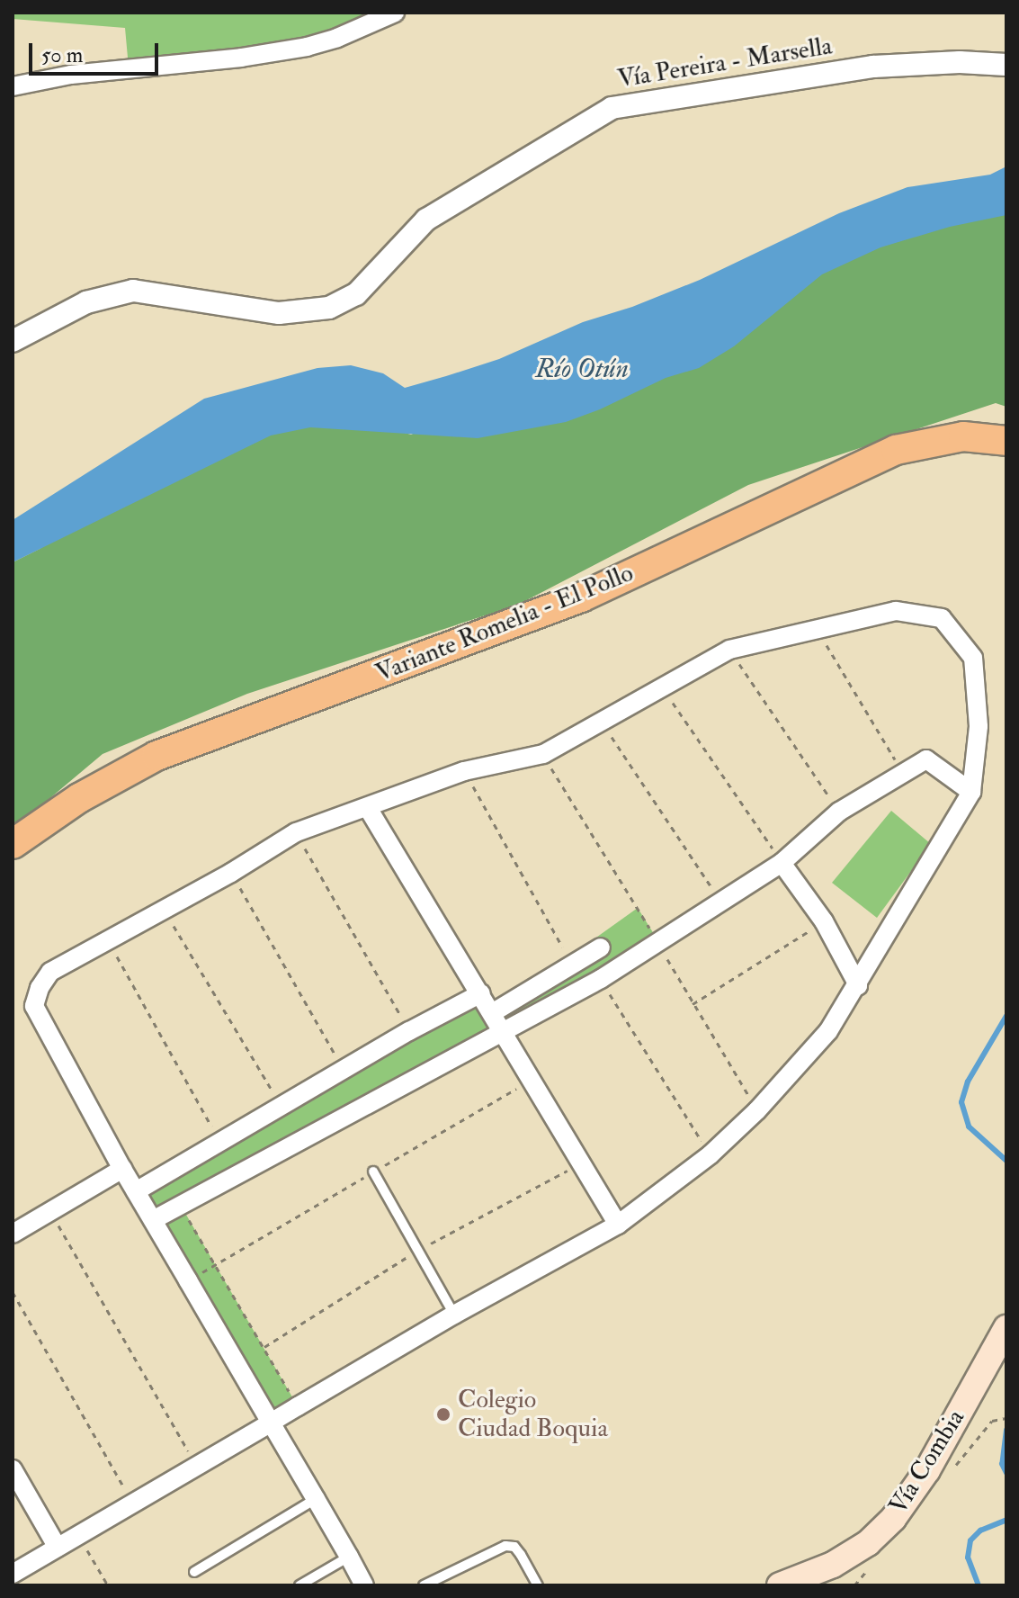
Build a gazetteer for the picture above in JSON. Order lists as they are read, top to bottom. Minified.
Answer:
{"streets":{"highway":["Variante Romelia - El Pollo"],"main road":["Vía Combia"],"street":["Vía Pereira - Marsella"]},"water":["Río Otún"],"places":["Colegio Ciudad Boquia"],"scale_bar":"50 m"}
